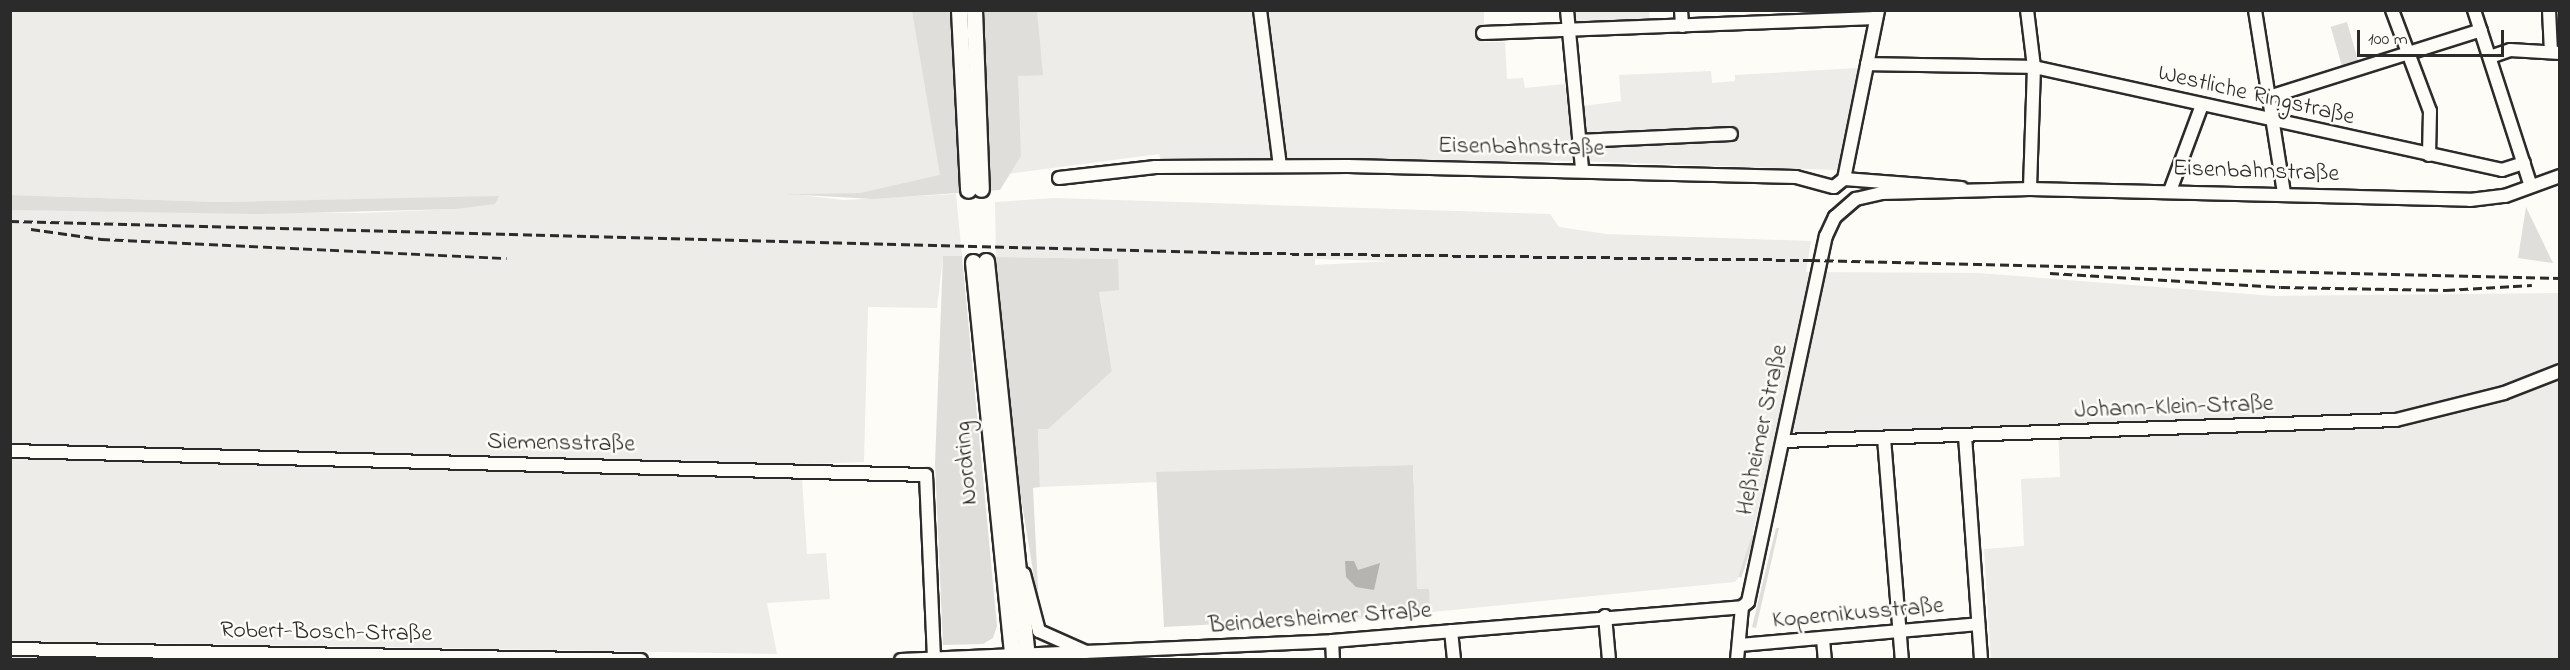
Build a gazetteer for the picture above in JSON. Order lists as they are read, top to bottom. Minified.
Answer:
{"streets":{"main road":["Nordring"],"street":["Westliche Ringstraße","Eisenbahnstraße","Johann-Klein-Straße","Heßheimer Straße","Siemensstraße","Kopernikusstraße","Beindersheimer Straße","Robert-Bosch-Straße"]},"crossings":[["Eisenbahnstraße","Heßheimer Straße"],["Johann-Klein-Straße","Heßheimer Straße"],["Heßheimer Straße","Kopernikusstraße"],["Heßheimer Straße","Beindersheimer Straße"],["Siemensstraße","Beindersheimer Straße"],["Nordring","Beindersheimer Straße"]],"scale_bar":"100 m"}
